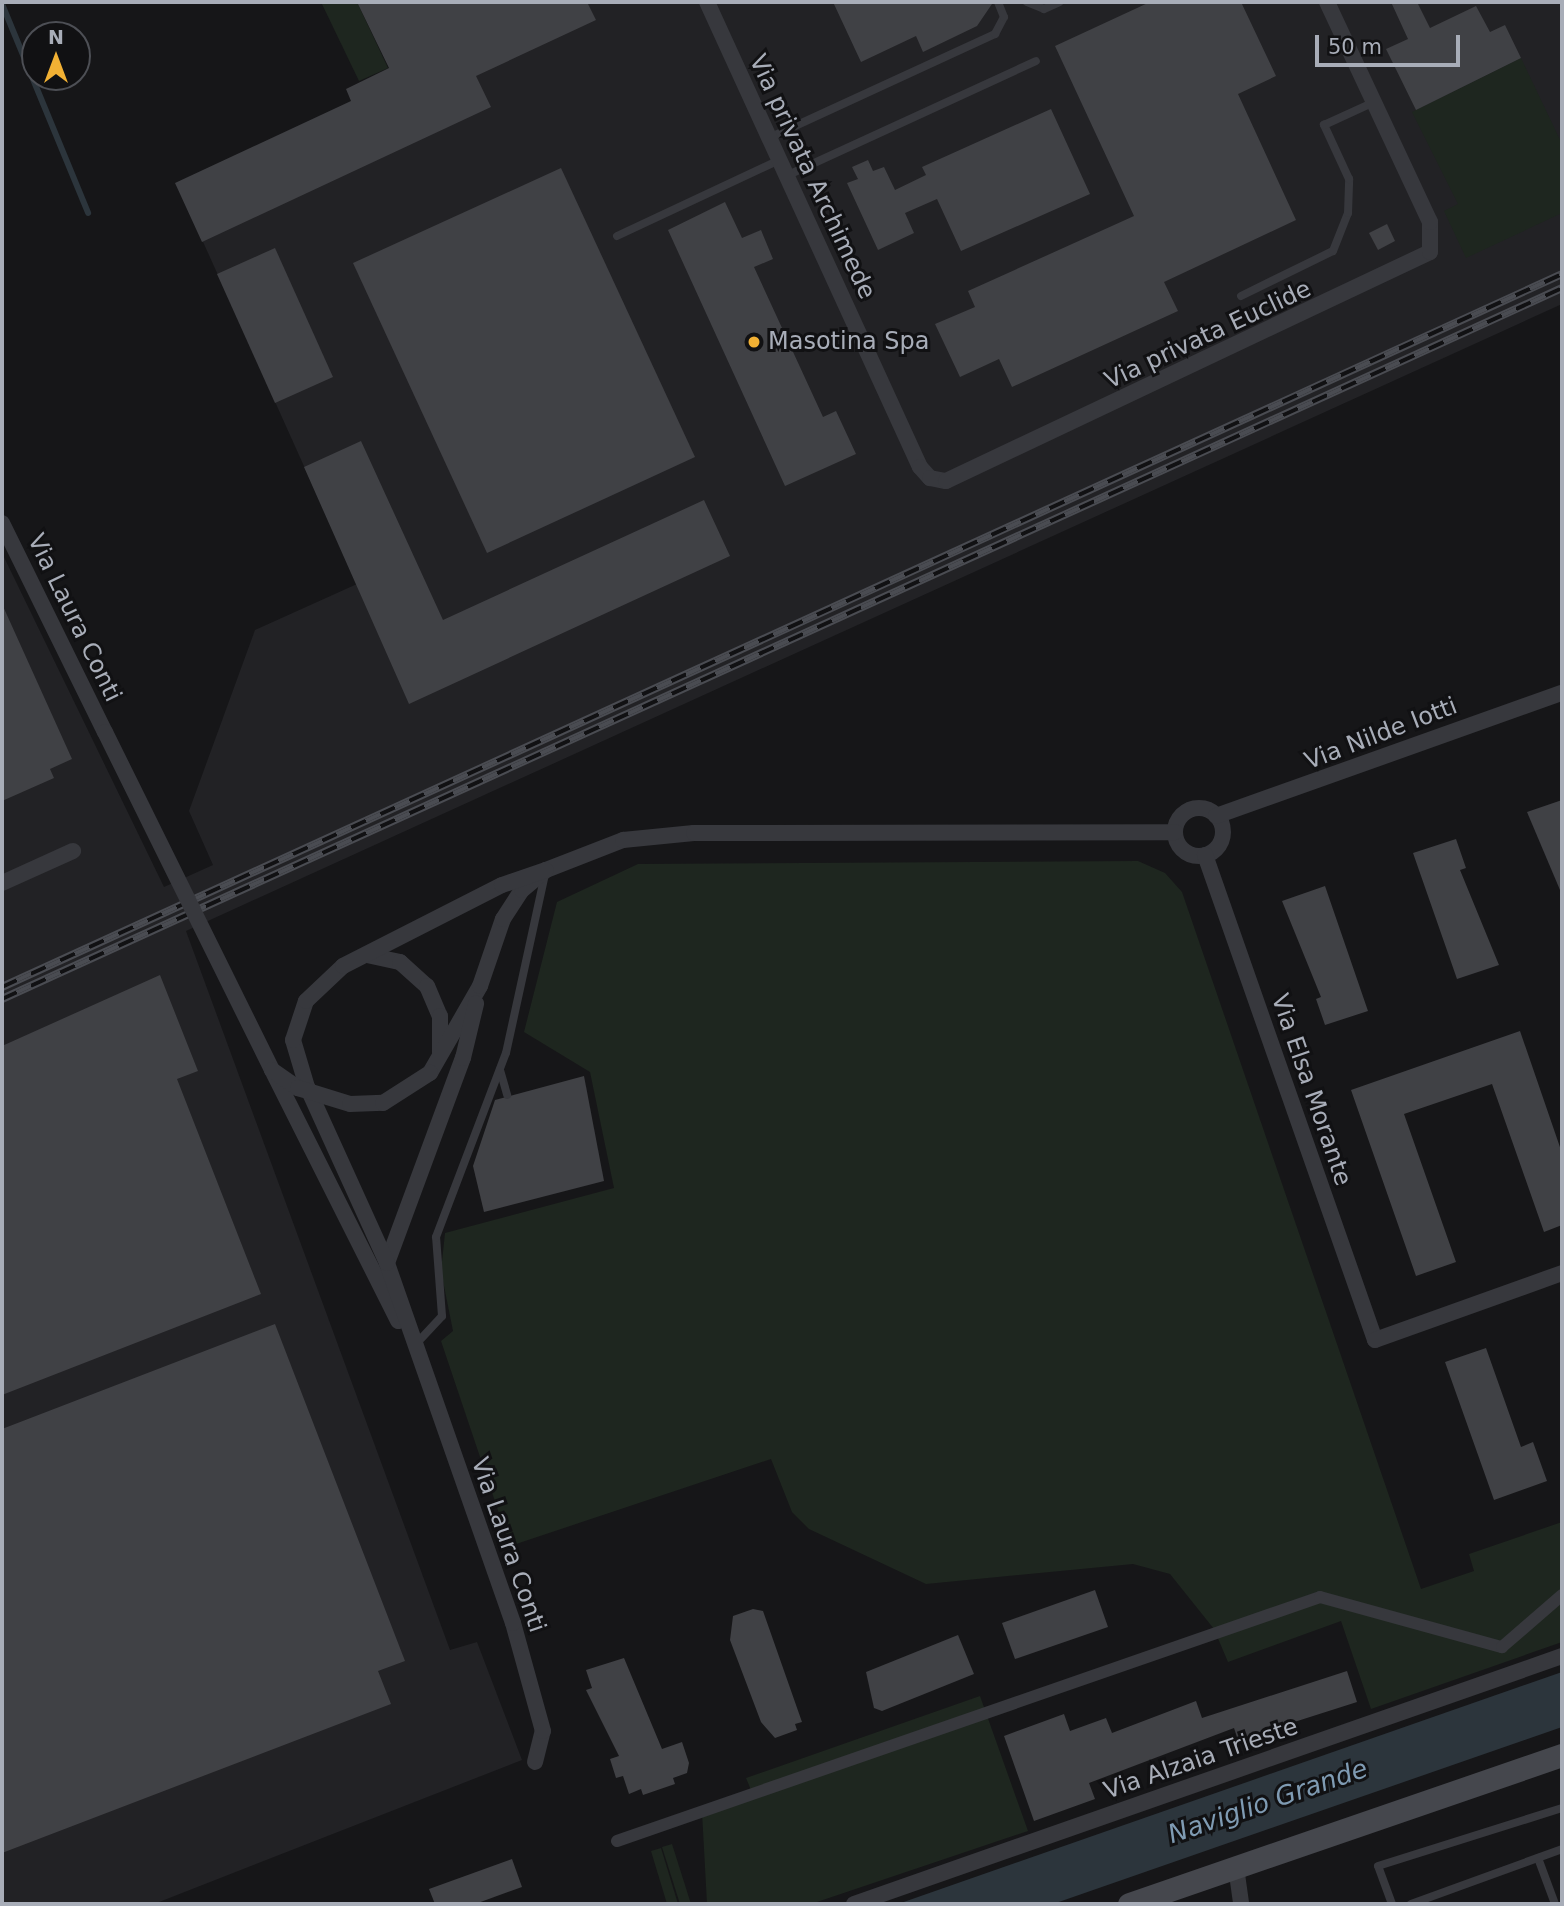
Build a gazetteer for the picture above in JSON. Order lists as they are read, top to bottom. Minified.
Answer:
{"streets":{"street":["Via privata Archimede","Via privata Euclide","Via Laura Conti","Via Nilde Iotti","Via Elsa Morante","Via Alzaia Trieste"]},"crossings":[["Via privata Archimede","Via privata Euclide"],["Via Nilde Iotti","Via Elsa Morante"]],"water":["Naviglio Grande"],"places":["Masotina Spa"],"scale_bar":"50 m","north":"top"}
